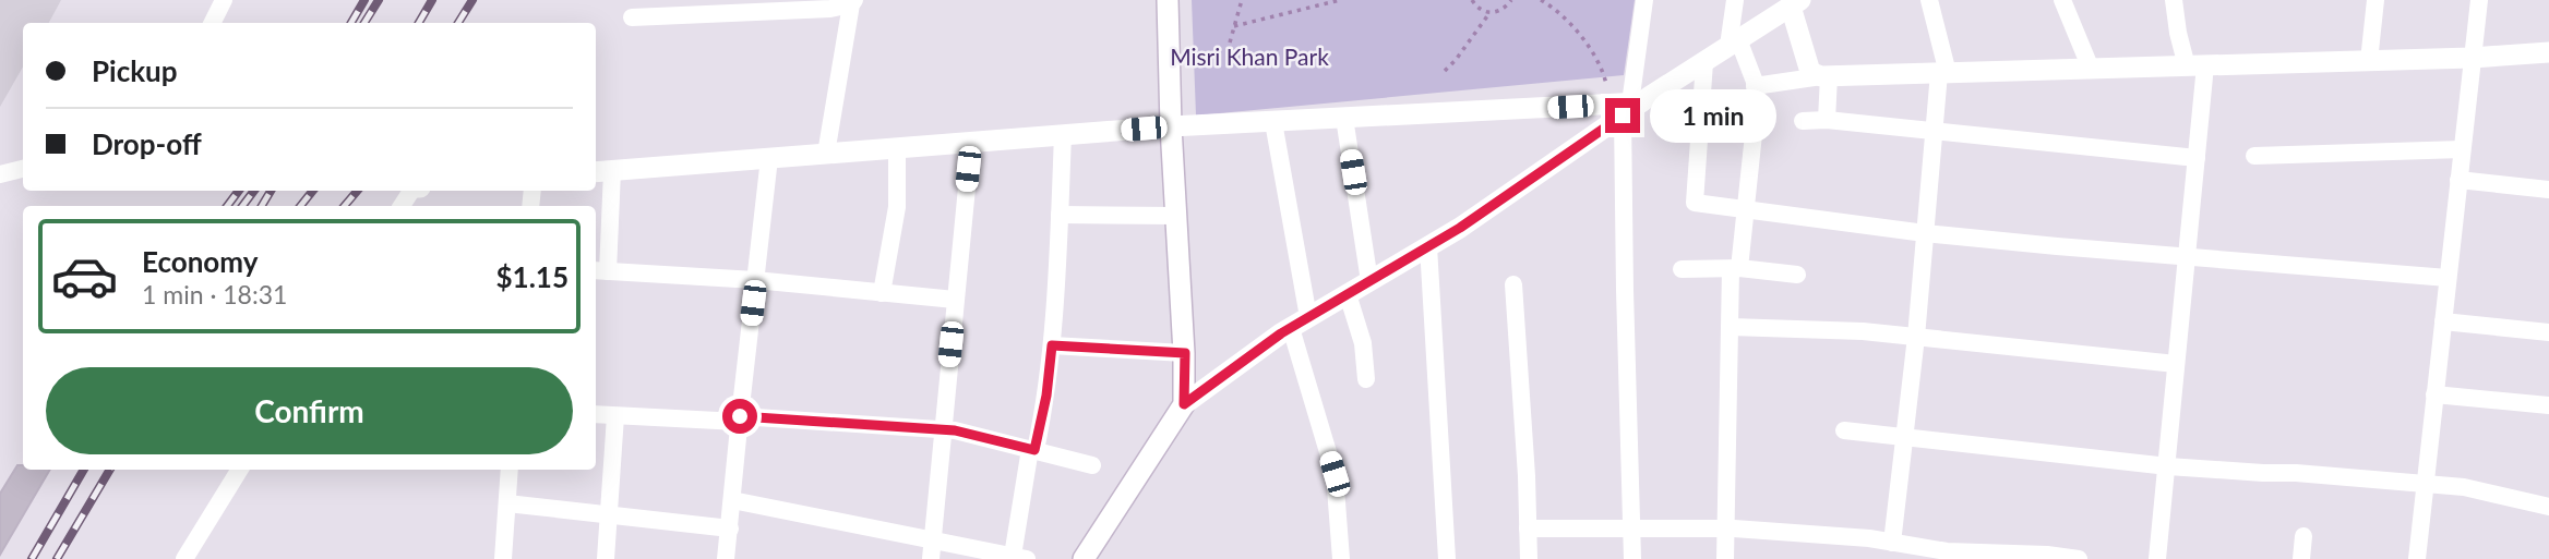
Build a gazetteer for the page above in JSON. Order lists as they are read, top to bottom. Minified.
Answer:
{"parks":["Misri Khan Park"],"page":{"banner":["Pickup","Drop-off"],"bubble":"1 min","list":[{"name":"Economy","note":"1 min · 18:31","value":"$1.15"}],"buttons":"Confirm"}}
